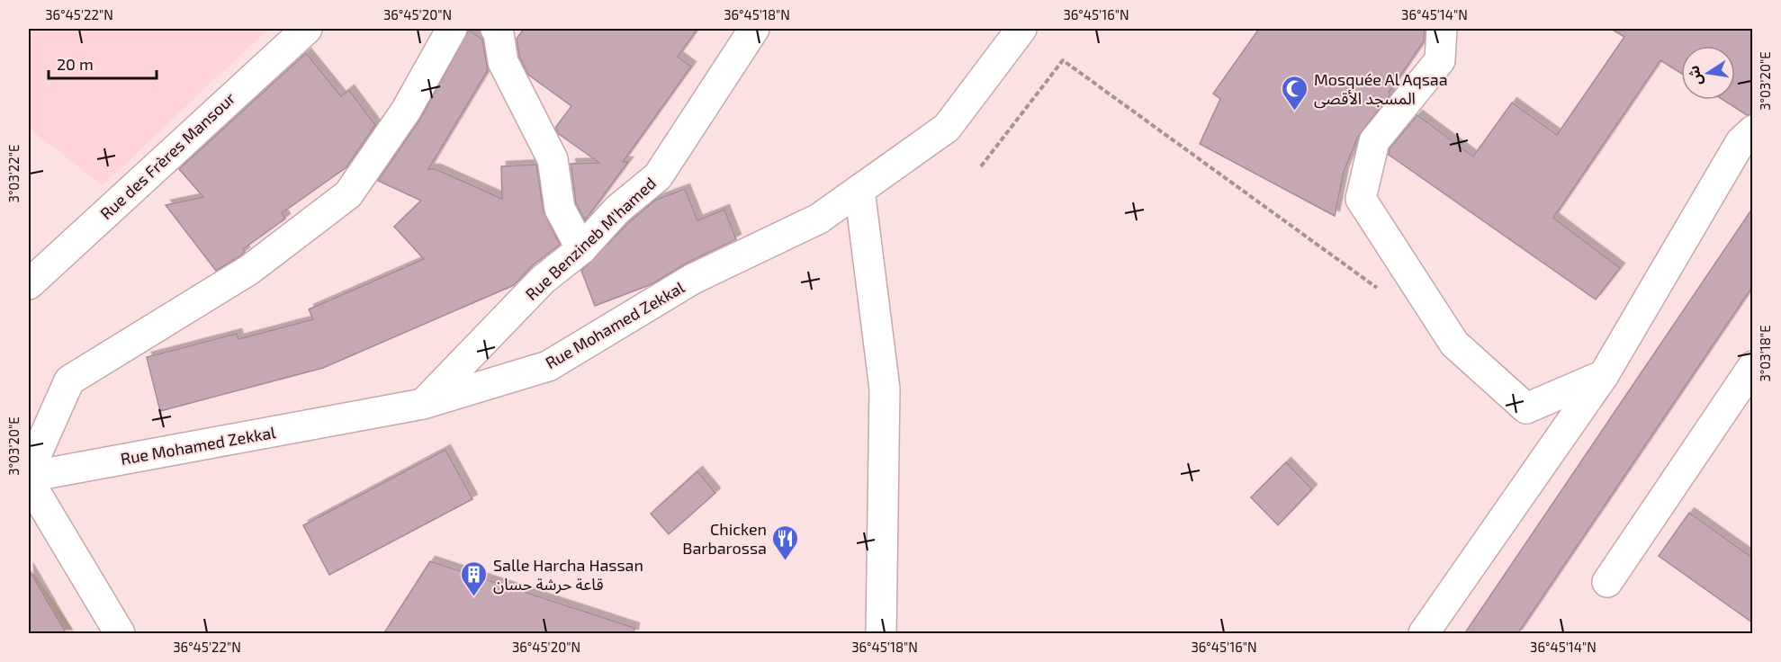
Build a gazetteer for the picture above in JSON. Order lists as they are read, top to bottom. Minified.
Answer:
{"streets":{"street":["Rue des Frères Mansour","Rue Benzineb M'hamed","Rue Mohamed Zekkal"]},"crossings":[["Rue Benzineb M'hamed","Rue Mohamed Zekkal"]],"places":{"mosque":["Mosquée Al Aqsaa المسجد الأقصى"],"restaurant":["Chicken Barbarossa"],"building":["Salle Harcha Hassan قاعة حرشة حسان"]},"scale_bar":"20 m","north":"left","coordinates":["36°45'22\"N","36°45'20\"N","36°45'18\"N","36°45'16\"N","36°45'14\"N","3°03'20\"E","3°03'22\"E","3°03'18\"E"]}
